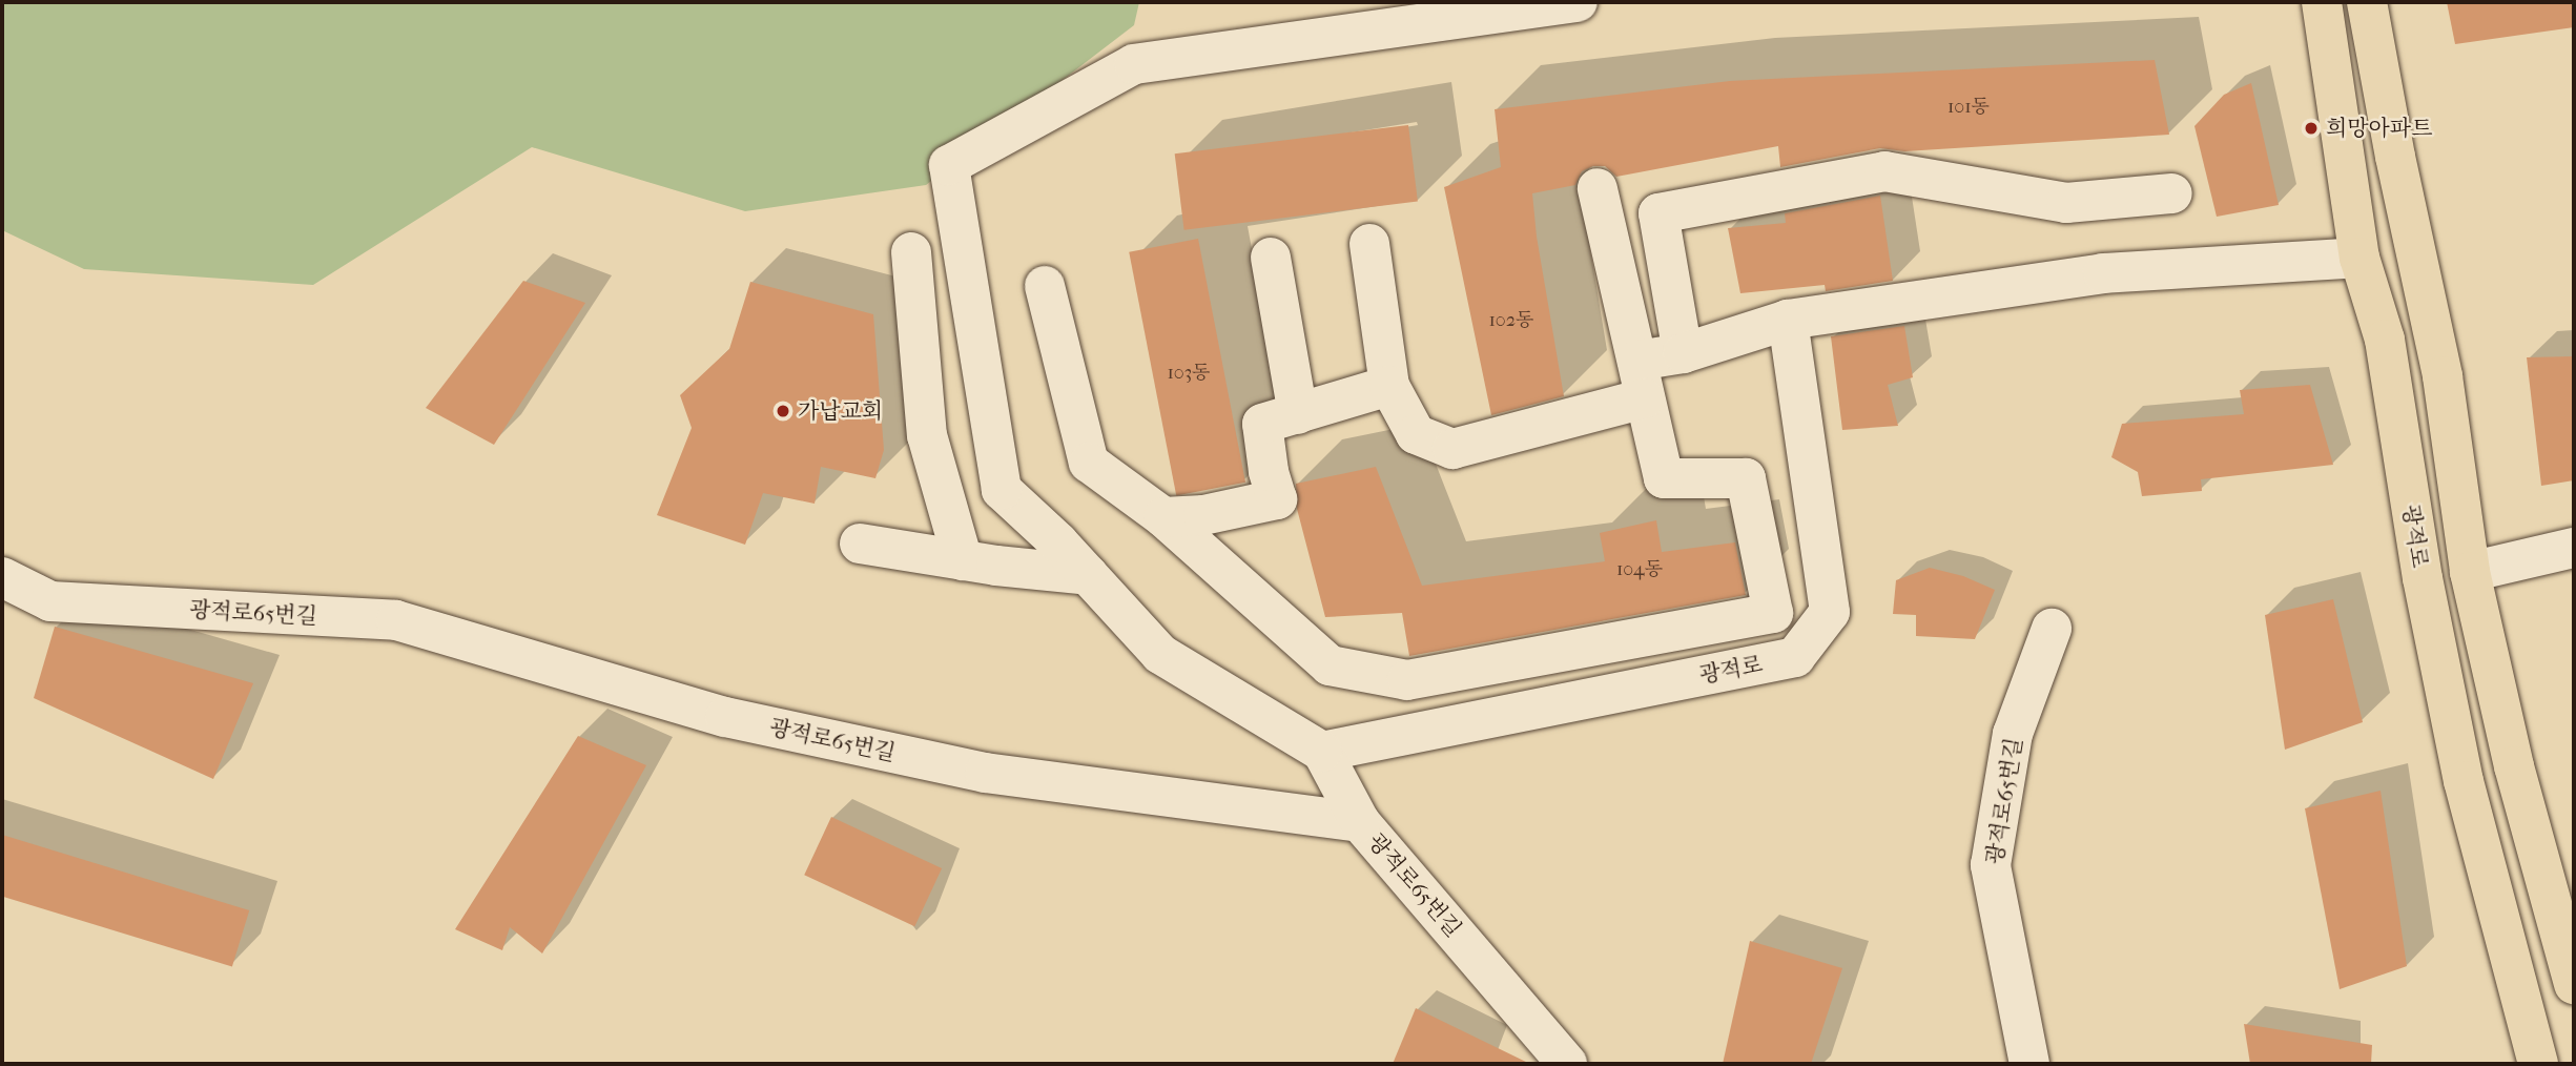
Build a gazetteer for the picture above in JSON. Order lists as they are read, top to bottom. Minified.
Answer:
{"streets":{"main road":["광적로"],"street":["광적로65번길"]},"places":["희망아파트","가납교회"],"house_numbers":["101동","102동","103동","104동"]}
